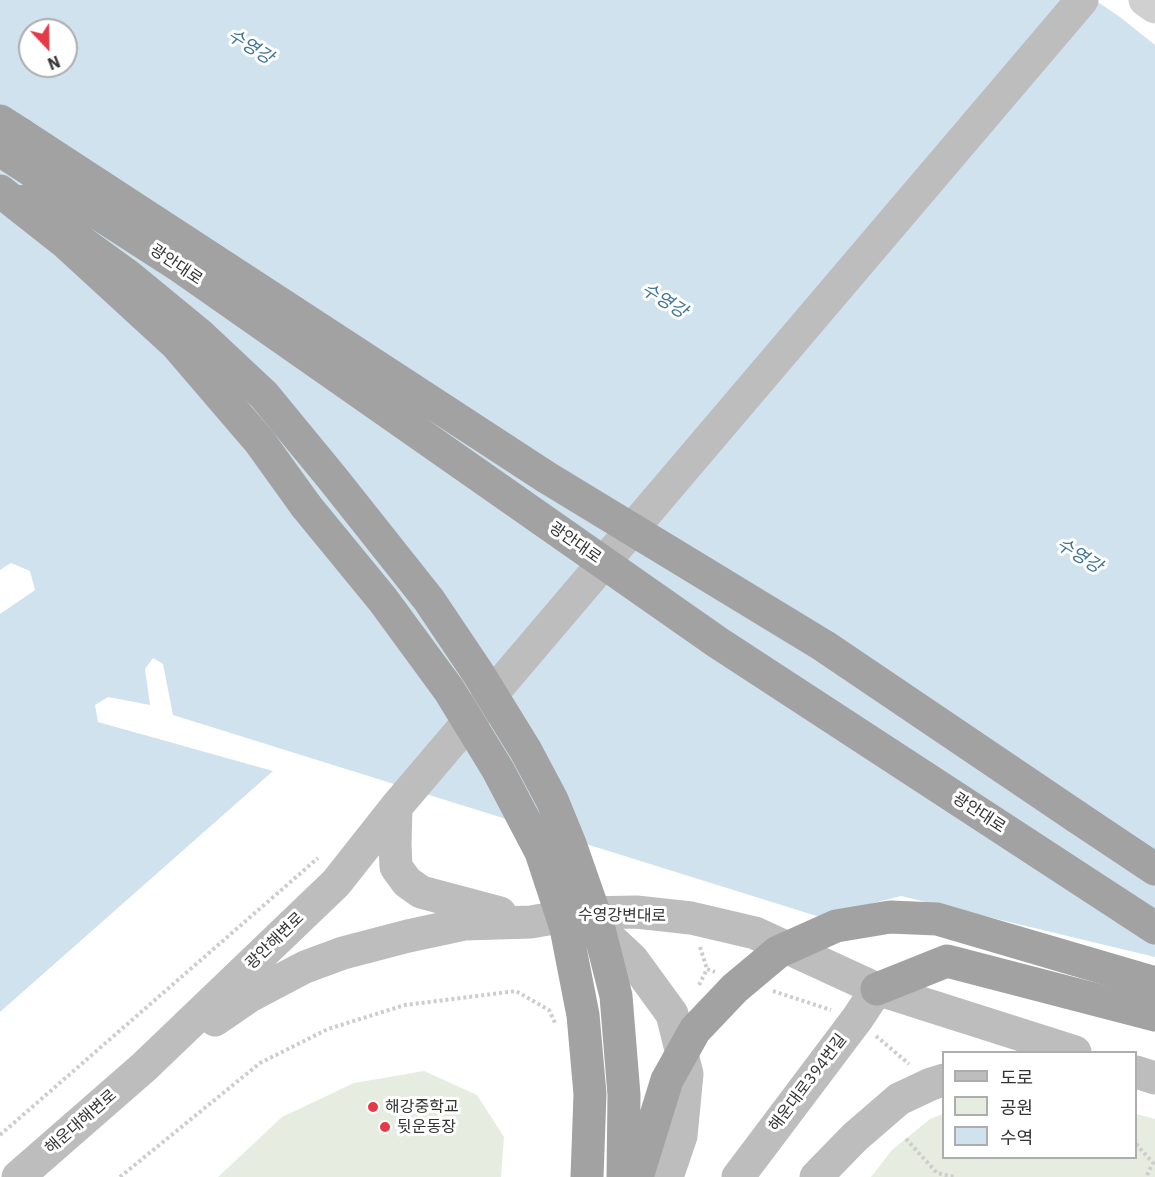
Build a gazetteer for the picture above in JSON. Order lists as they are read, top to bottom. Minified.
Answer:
{"streets":{"highway":["광안대로"],"main road":["수영강변대로","광안해변로","해운대로394번길","해운대해변로"]},"crossings":[["수영강변대로","광안해변로"],["수영강변대로","해운대로394번길"],["수영강변대로","해운대해변로"],["광안해변로","해운대해변로"]],"water":["수영강"],"places":["해강중학교","뒷운동장"],"legend":["도로","공원","수역"],"north":"bottom"}
